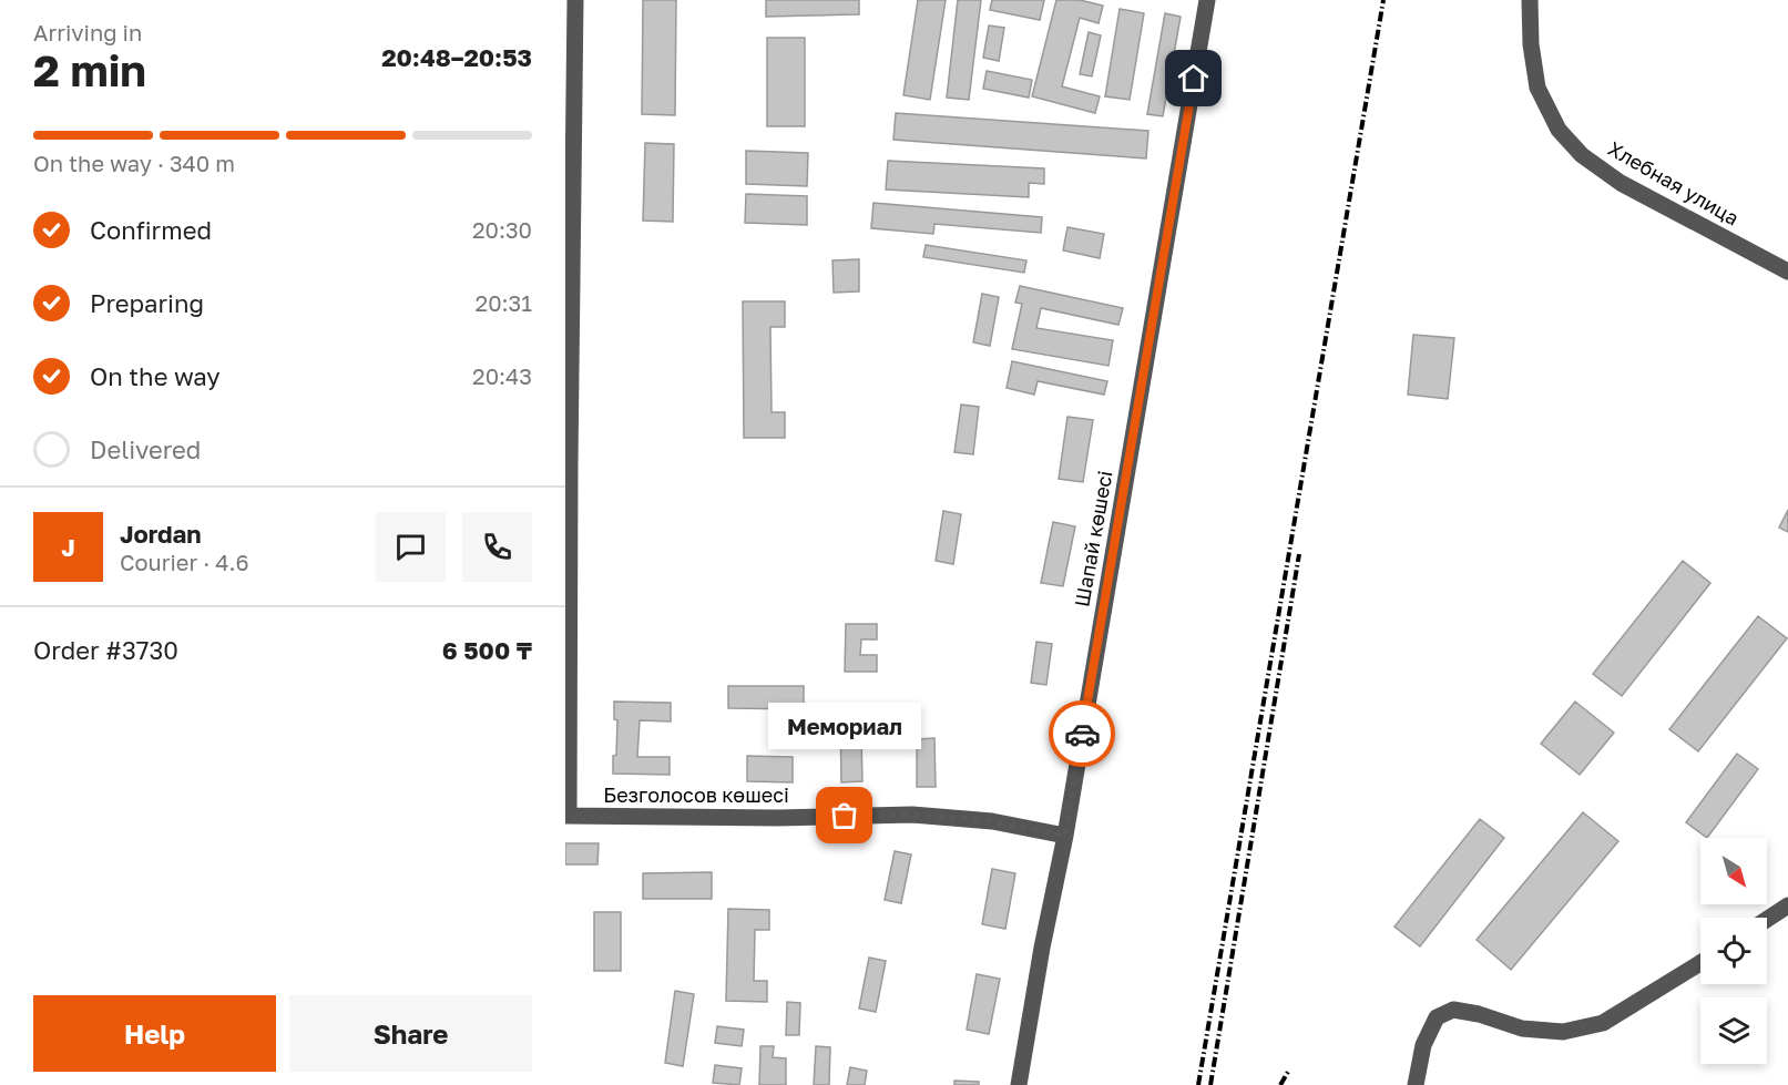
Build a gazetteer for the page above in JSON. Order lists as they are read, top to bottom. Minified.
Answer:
{"streets":{"street":["Хлебная улица","Шапай көшесі","Безголосов көшесі"]},"crossings":[["Шапай көшесі","Безголосов көшесі"]],"places":["Мемориал"],"north":"bottom right","page":{"heading":["2 min","Arriving in","20:48–20:53"],"panel":["Jordan","Courier · 4.6","Order #3730","6 500 ₸"],"bar":"On the way · 340 m","list":[["Confirmed","20:30"],["Preparing","20:31"],["On the way","20:43"],"Delivered"],"round":"J","bubble":"Мемориал","buttons":["Help","Share"]}}
